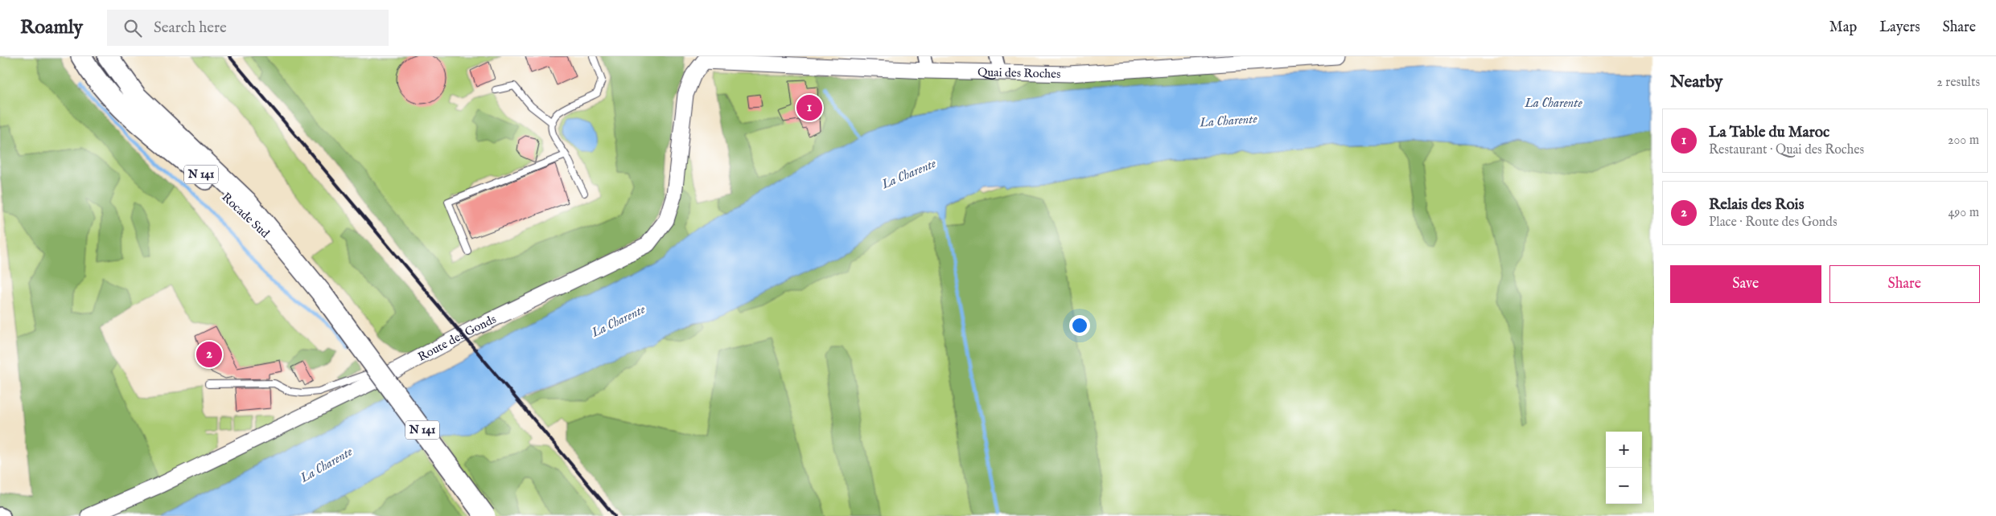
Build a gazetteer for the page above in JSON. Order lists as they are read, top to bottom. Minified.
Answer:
{"streets":{"highway":["N 141","Rocade Sud"],"street":["Quai des Roches","Route des Gonds"]},"crossings":[["Quai des Roches","Route des Gonds"]],"water":["La Charente"],"page":{"header":"Roamly","search":"Search here","nav":["Map","Layers","Share"],"heading":["Nearby","2 results"],"pins":["1","2"],"list":[{"mark":"1","name":"La Table du Maroc","note":"Restaurant · Quai des Roches","value":"200 m"},{"mark":"2","name":"Relais des Rois","note":"Place · Route des Gonds","value":"490 m"}],"buttons":["Save","Share"],"map_buttons":["+","−"]}}
